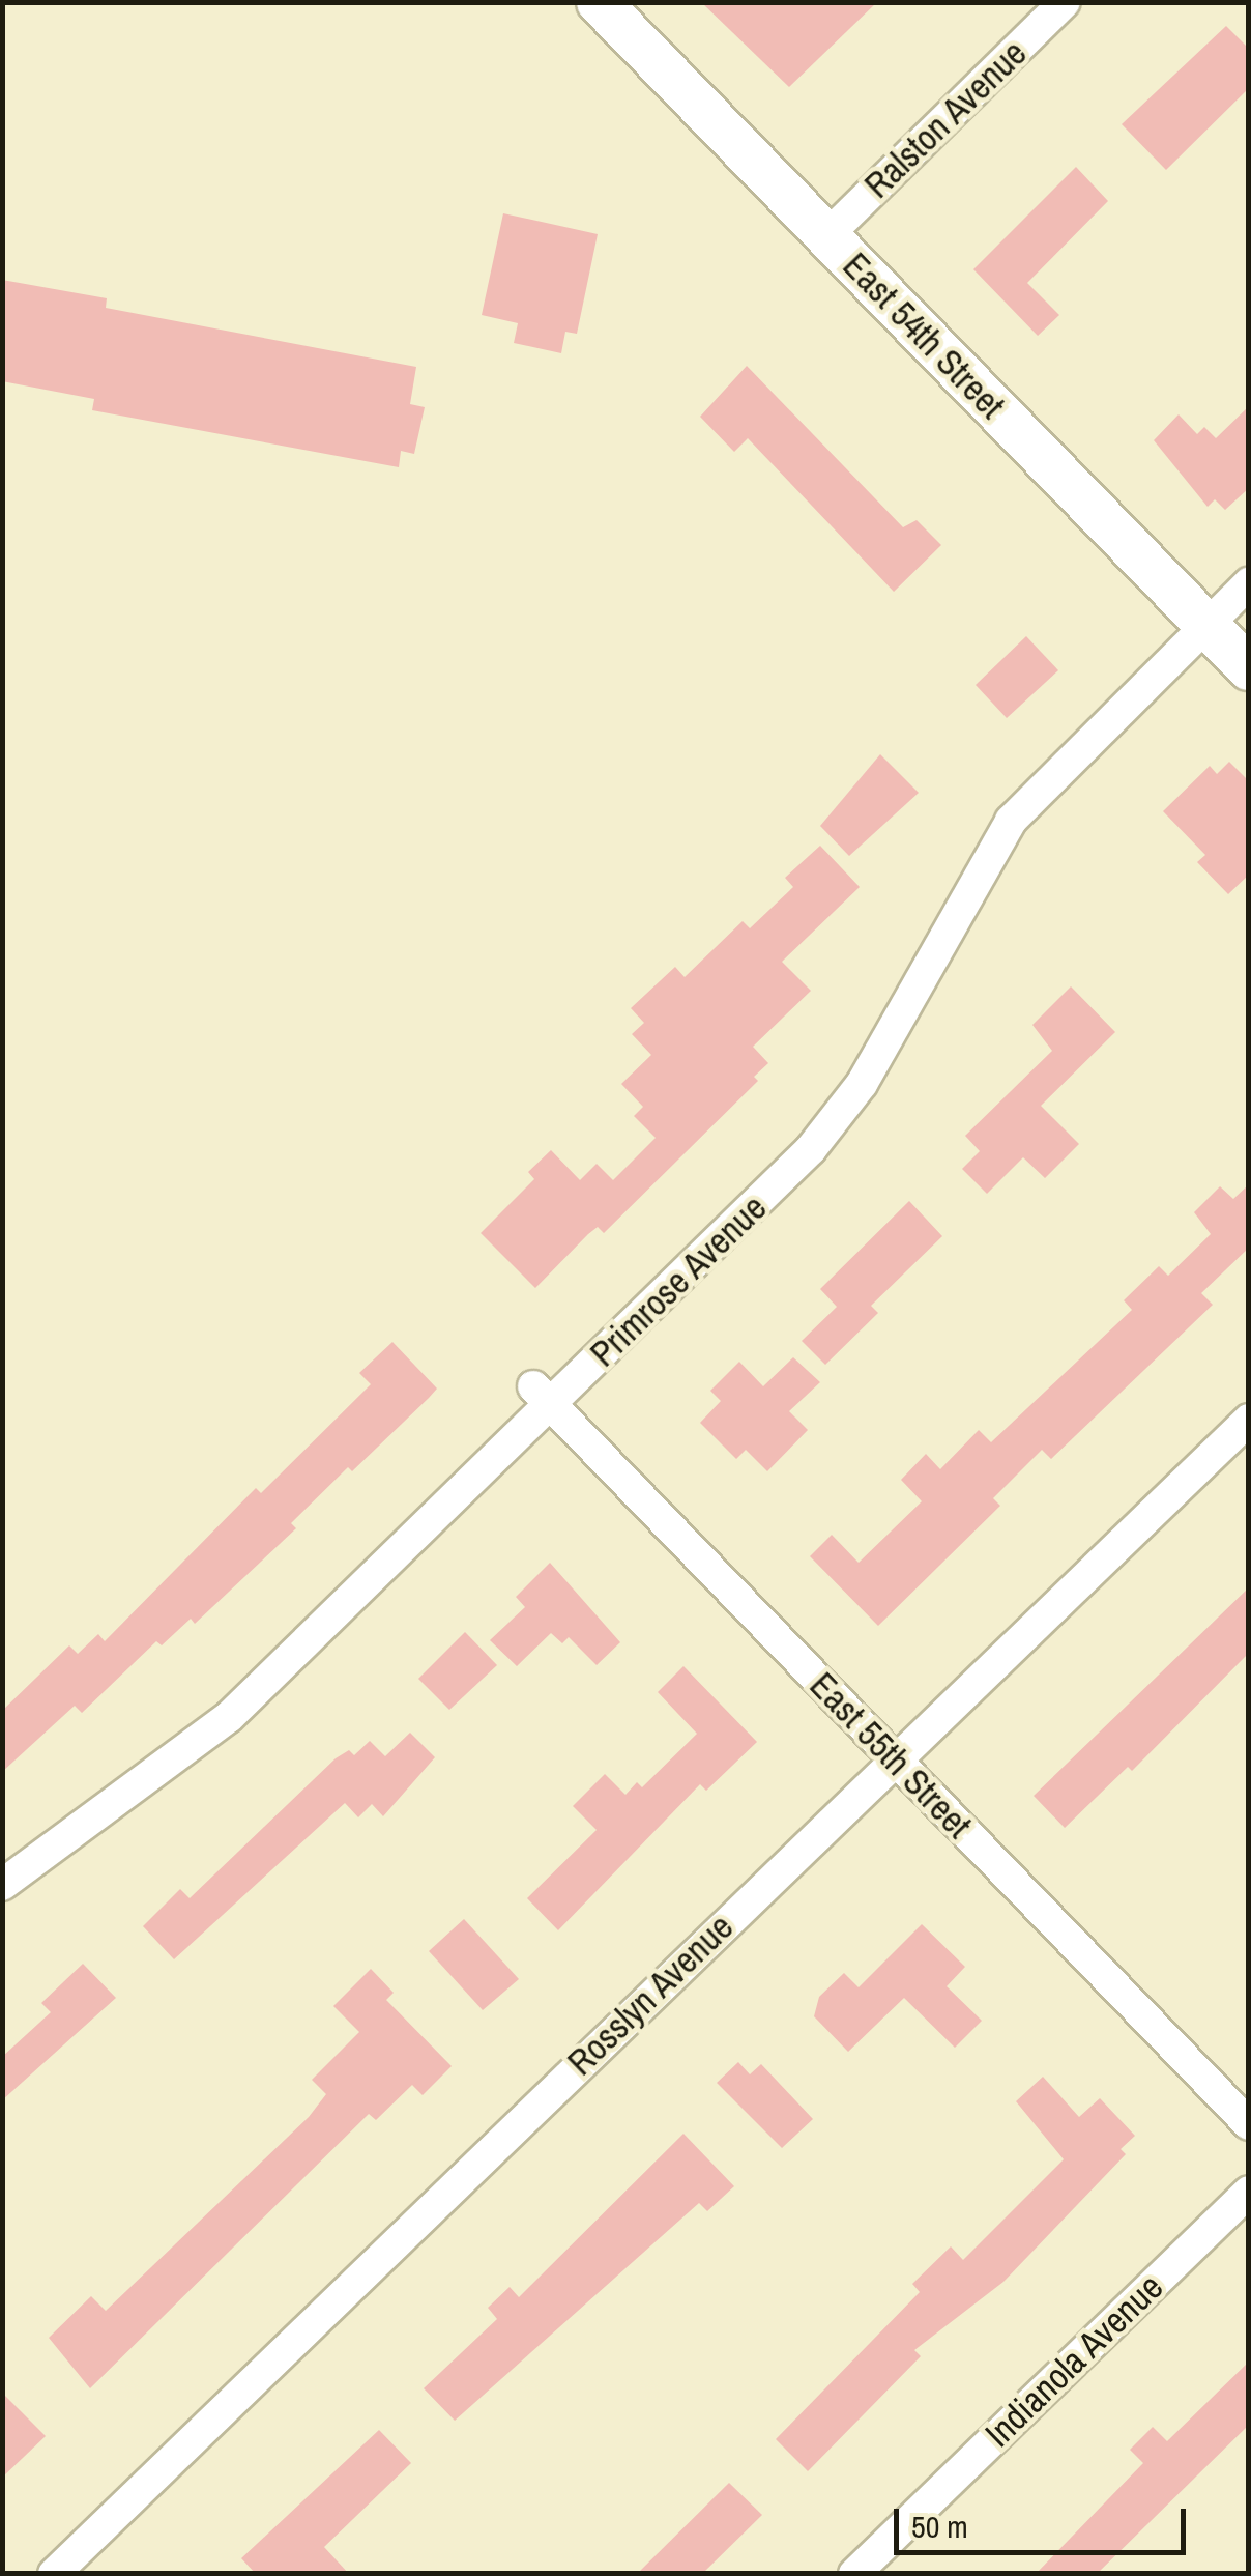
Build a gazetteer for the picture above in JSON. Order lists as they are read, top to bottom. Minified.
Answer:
{"streets":{"street":["Ralston Avenue","East 54th Street","Primrose Avenue","East 55th Street","Rosslyn Avenue","Indianola Avenue"]},"crossings":[["Ralston Avenue","East 54th Street"],["East 54th Street","Primrose Avenue"],["Primrose Avenue","East 55th Street"],["East 55th Street","Rosslyn Avenue"]],"scale_bar":"50 m"}
